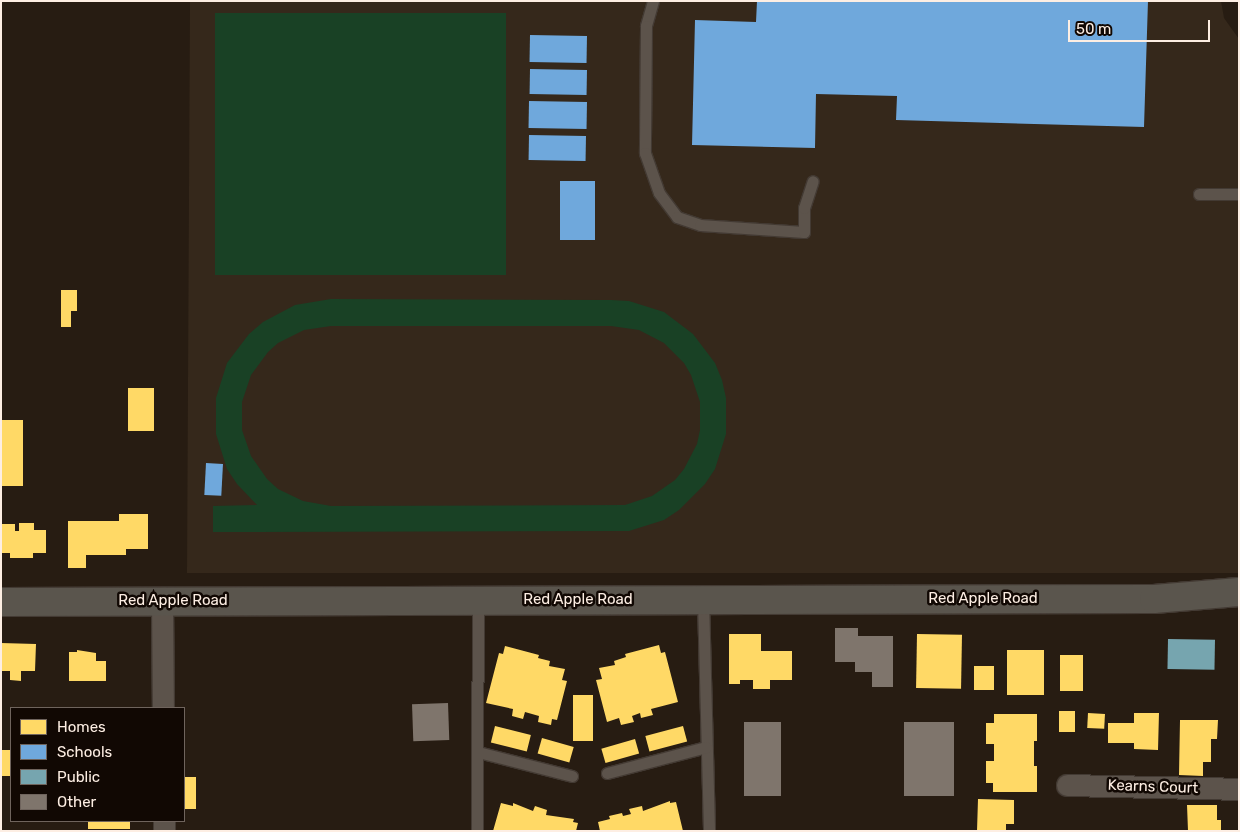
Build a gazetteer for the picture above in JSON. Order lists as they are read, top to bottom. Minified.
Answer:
{"streets":{"street":["Red Apple Road","Kearns Court"]},"legend":["Homes","Schools","Public","Other"],"scale_bar":"50 m"}
